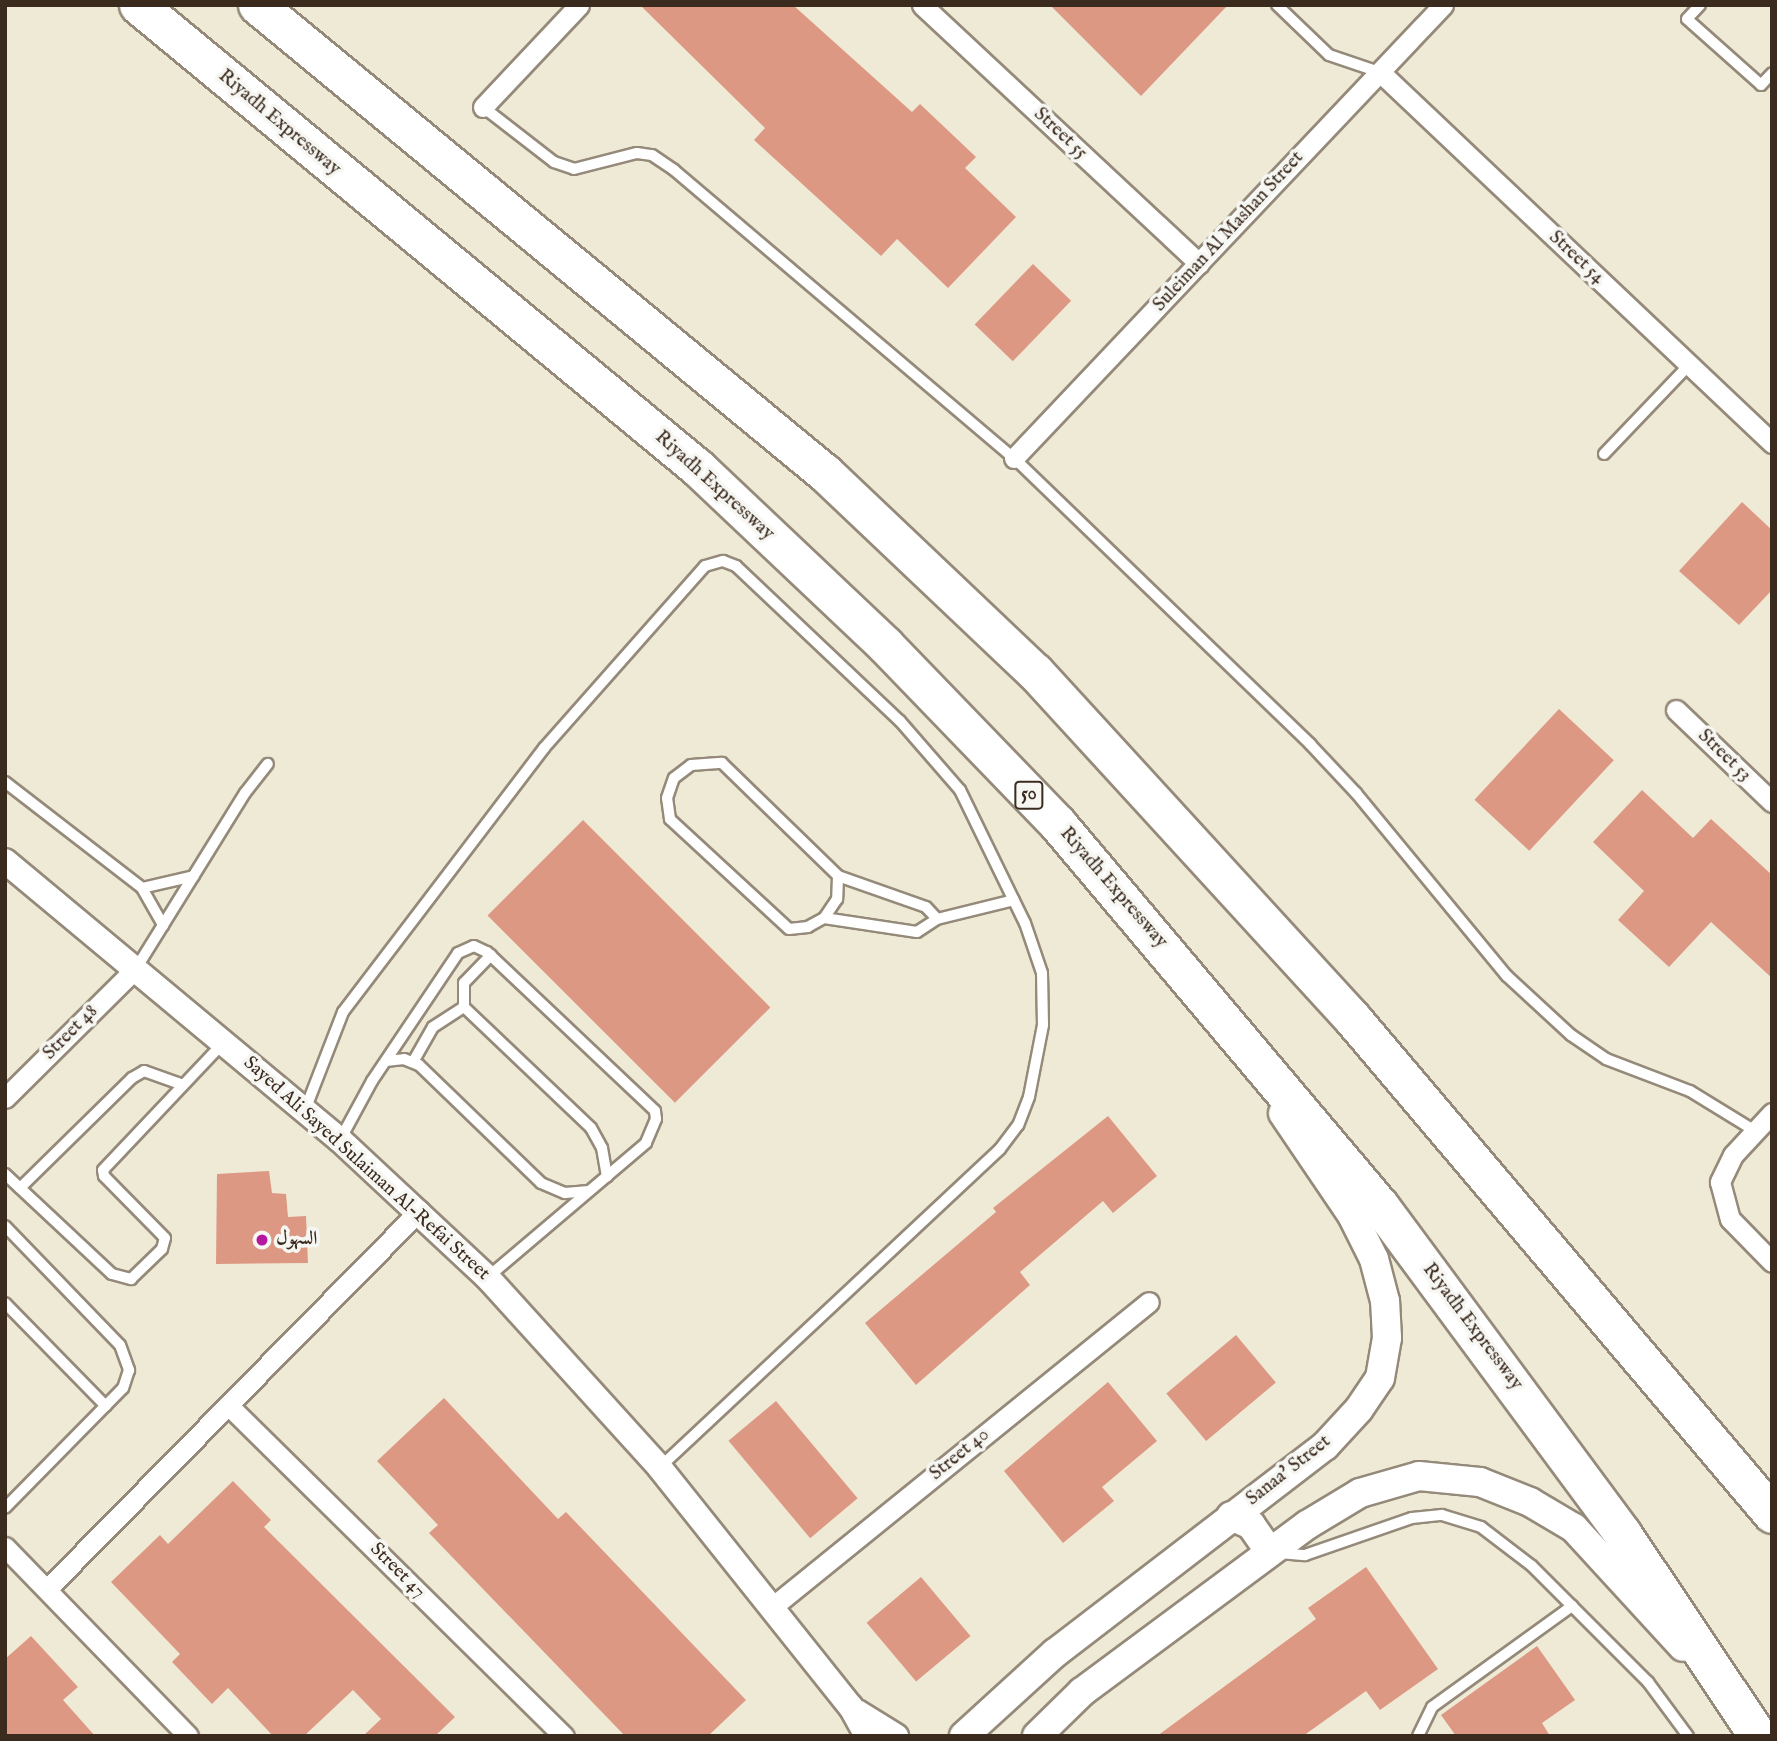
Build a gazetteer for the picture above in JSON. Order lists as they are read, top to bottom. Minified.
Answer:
{"streets":{"highway":["Riyadh Expressway","50"],"main road":["Sanaa' Street"],"street":["Street 55","Suleiman Al Mashan Street","Street 54","Street 53","Street 48","Sayed Ali Sayed Sulaiman Al-Refai Street","Street 40","Street 47"]},"crossings":[["Riyadh Expressway","Sanaa' Street"],["Street 55","Suleiman Al Mashan Street"],["Suleiman Al Mashan Street","Street 54"],["Street 48","Sayed Ali Sayed Sulaiman Al-Refai Street"],["Sayed Ali Sayed Sulaiman Al-Refai Street","Street 40"]],"places":["السهول"]}
